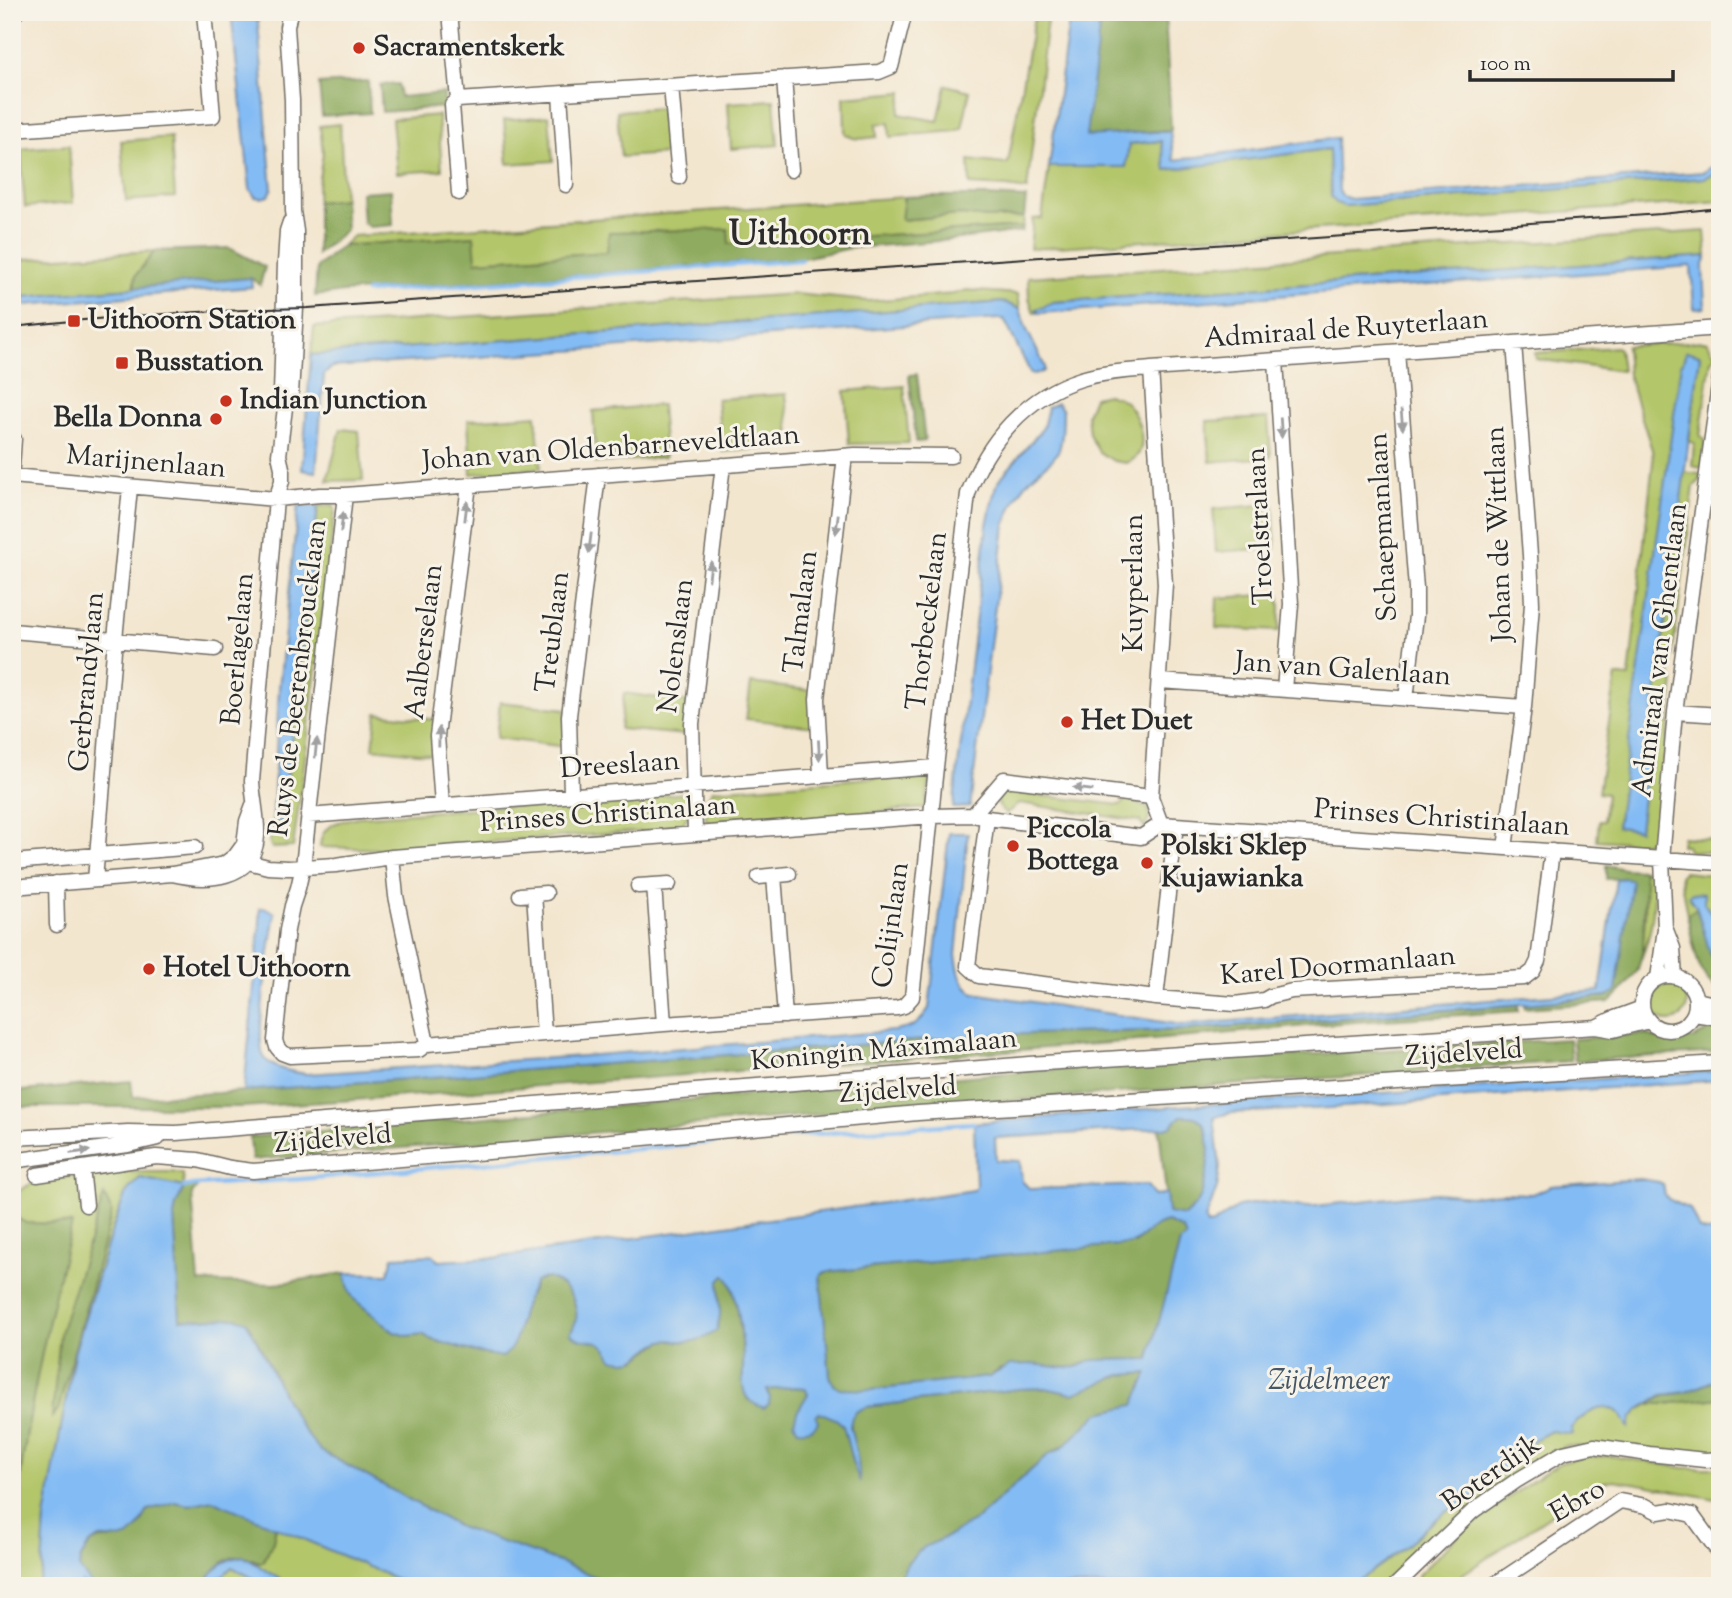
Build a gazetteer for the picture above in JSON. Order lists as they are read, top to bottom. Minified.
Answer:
{"streets":{"street":["Admiraal de Ruyterlaan","Johan van Oldenbarneveldtlaan","Marijnenlaan","Troelstralaan","Schaepmanlaan","Johan de Wittlaan","Kuyperlaan","Talmalaan","Thorbeckelaan","Treublaan","Aalberselaan","Nolenslaan","Boerlagelaan","Admiraal van Ghentlaan","Jan van Galenlaan","Ruys de Beerenbroucklaan","Gerbrandylaan","Dreeslaan","Prinses Christinalaan","Colijnlaan","Karel Doormanlaan","Koningin Máximalaan","Zijdelveld","Boterdijk","Ebro"]},"crossings":[["Admiraal de Ruyterlaan","Troelstralaan"],["Admiraal de Ruyterlaan","Schaepmanlaan"],["Admiraal de Ruyterlaan","Johan de Wittlaan"],["Admiraal de Ruyterlaan","Kuyperlaan"],["Admiraal de Ruyterlaan","Thorbeckelaan"],["Johan van Oldenbarneveldtlaan","Marijnenlaan"],["Johan van Oldenbarneveldtlaan","Talmalaan"],["Johan van Oldenbarneveldtlaan","Treublaan"],["Johan van Oldenbarneveldtlaan","Aalberselaan"],["Johan van Oldenbarneveldtlaan","Nolenslaan"],["Johan van Oldenbarneveldtlaan","Boerlagelaan"],["Johan van Oldenbarneveldtlaan","Ruys de Beerenbroucklaan"],["Marijnenlaan","Boerlagelaan"],["Marijnenlaan","Gerbrandylaan"],["Troelstralaan","Jan van Galenlaan"],["Schaepmanlaan","Jan van Galenlaan"],["Johan de Wittlaan","Jan van Galenlaan"],["Johan de Wittlaan","Prinses Christinalaan"],["Kuyperlaan","Jan van Galenlaan"],["Talmalaan","Dreeslaan"],["Thorbeckelaan","Dreeslaan"],["Thorbeckelaan","Prinses Christinalaan"],["Thorbeckelaan","Colijnlaan"],["Treublaan","Dreeslaan"],["Aalberselaan","Dreeslaan"],["Nolenslaan","Dreeslaan"],["Nolenslaan","Prinses Christinalaan"],["Boerlagelaan","Prinses Christinalaan"],["Admiraal van Ghentlaan","Prinses Christinalaan"],["Admiraal van Ghentlaan","Koningin Máximalaan"],["Ruys de Beerenbroucklaan","Dreeslaan"],["Ruys de Beerenbroucklaan","Prinses Christinalaan"],["Ruys de Beerenbroucklaan","Colijnlaan"],["Prinses Christinalaan","Colijnlaan"],["Prinses Christinalaan","Karel Doormanlaan"]],"one_way":["Troelstralaan","Schaepmanlaan","Talmalaan","Treublaan","Aalberselaan","Nolenslaan","Ruys de Beerenbroucklaan"],"districts":["Uithoorn"],"water":["Zijdelmeer"],"places":{"other":["Sacramentskerk","Indian Junction","Bella Donna","Het Duet","Piccola Bottega","Polski Sklep Kujawianka","Hotel Uithoorn"],"transit":["Uithoorn Station","Busstation"]},"scale_bar":"100 m"}
